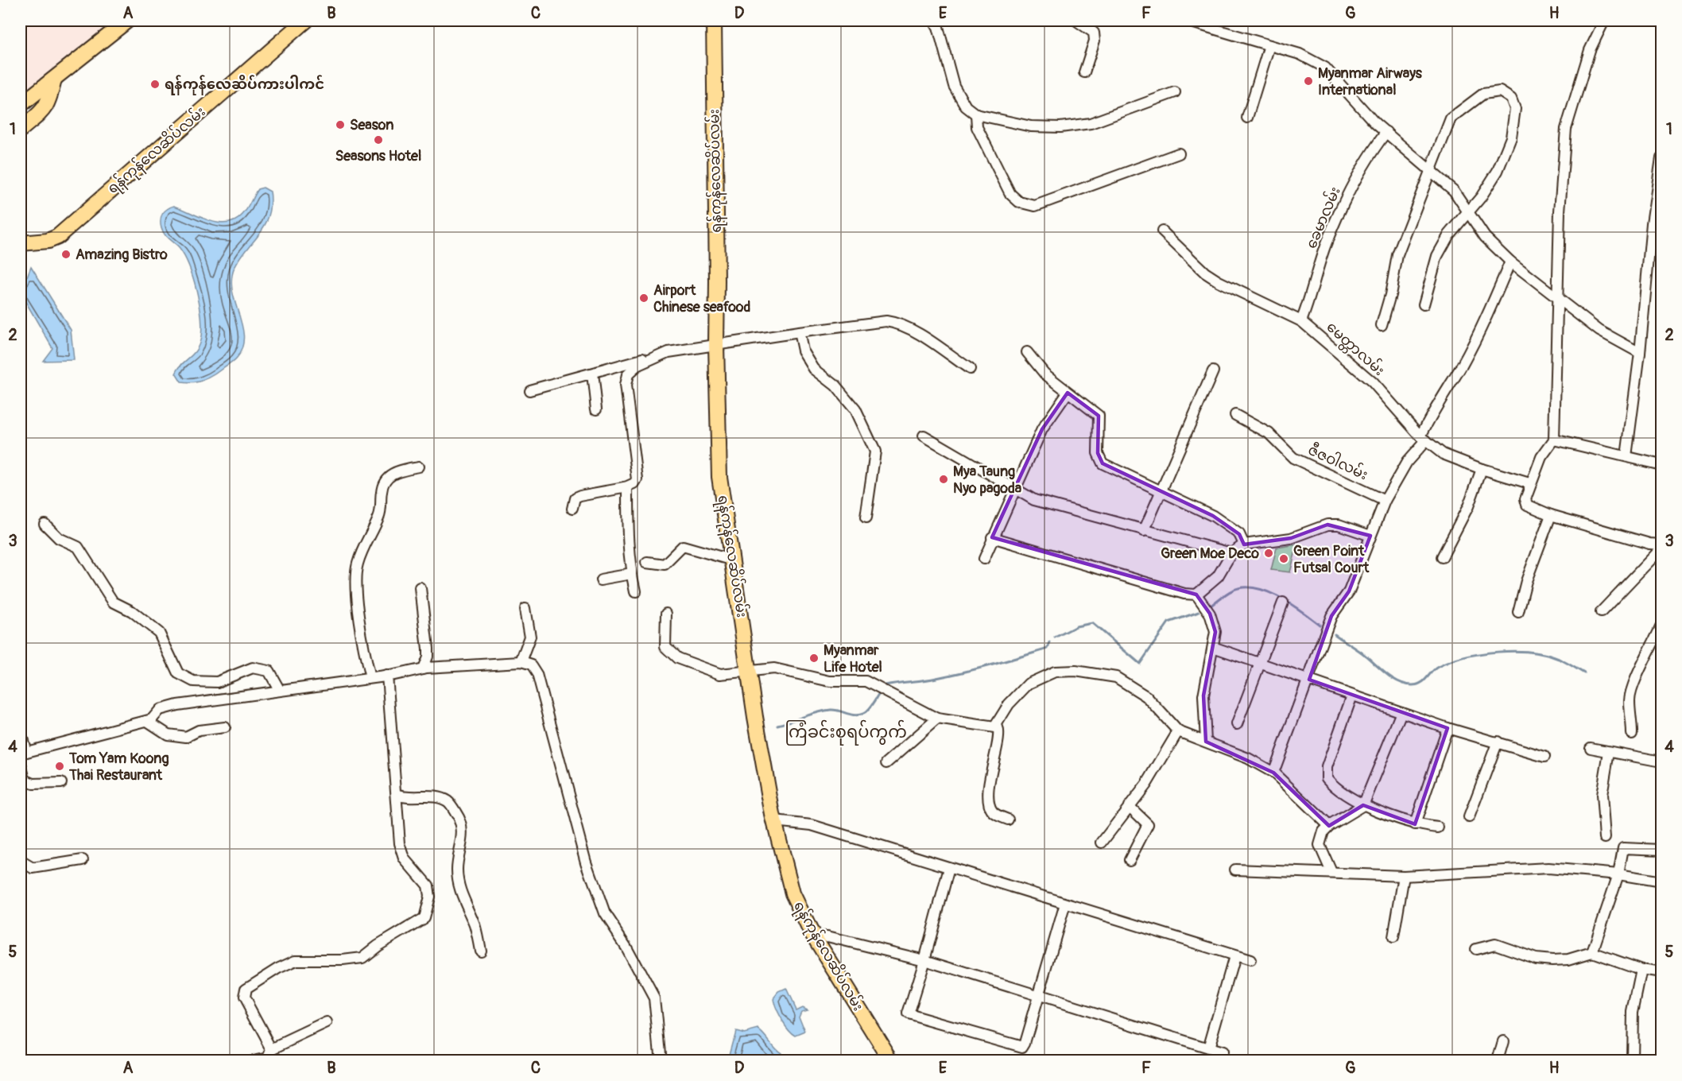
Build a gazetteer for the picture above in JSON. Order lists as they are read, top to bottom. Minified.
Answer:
{"streets":{"main road":["ရန်ကုန်လေဆိပ်လမ်း"],"street":["ခေမာလမ်း","မေတ္တာလမ်း","ဇီဇဝါလမ်း"]},"crossings":[["ခေမာလမ်း","မေတ္တာလမ်း"]],"districts":["ကြံခင်းစုရပ်ကွက်"],"places":["Myanmar Airways International","ရန်ကုန်လေဆိပ်ကားပါကင်","Season","Seasons Hotel","Amazing Bistro","Airport Chinese seafood","Mya Taung Nyo pagoda","Green Moe Deco","Green Point Futsal Court","Myanmar Life Hotel","Tom Yam Koong Thai Restaurant"],"grid":{"columns":["A","B","C","D","E","F","G","H"],"rows":["1","2","3","4","5"]}}
